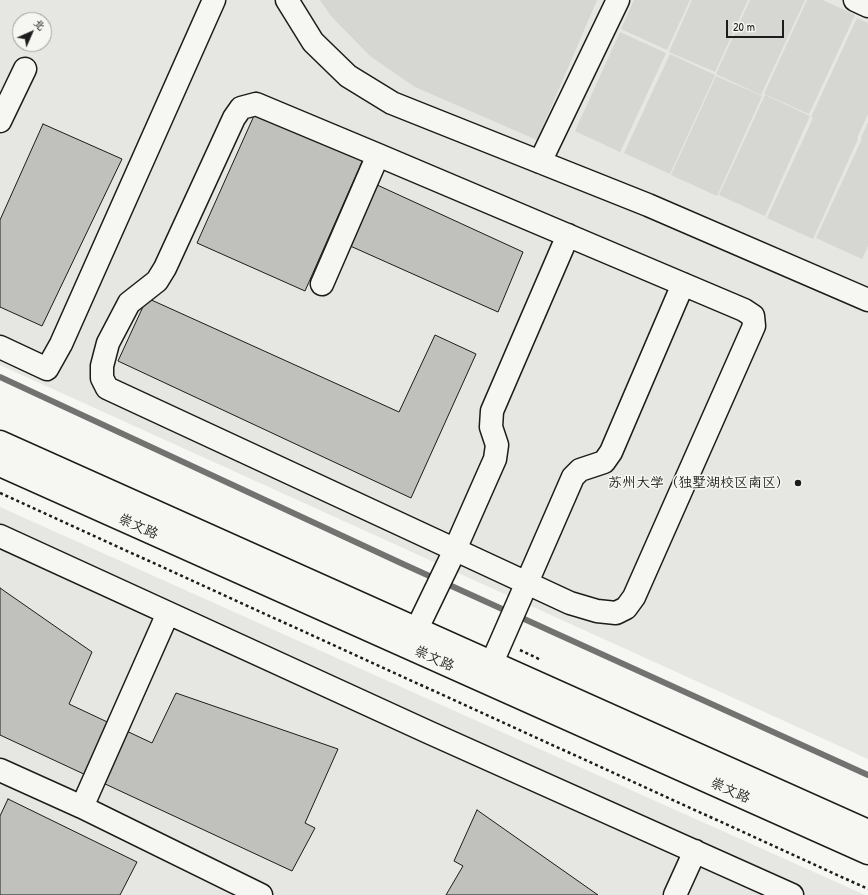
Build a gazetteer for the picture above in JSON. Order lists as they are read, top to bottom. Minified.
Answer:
{"streets":{"street":["崇文路"]},"places":["苏州大学（独墅湖校区南区）"],"scale_bar":"20 m","north":"top right"}
